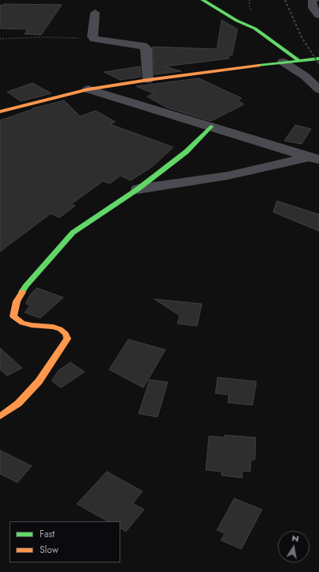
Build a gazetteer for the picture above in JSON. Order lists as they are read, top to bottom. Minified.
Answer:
{"legend":["Fast","Slow"],"north":"top"}
